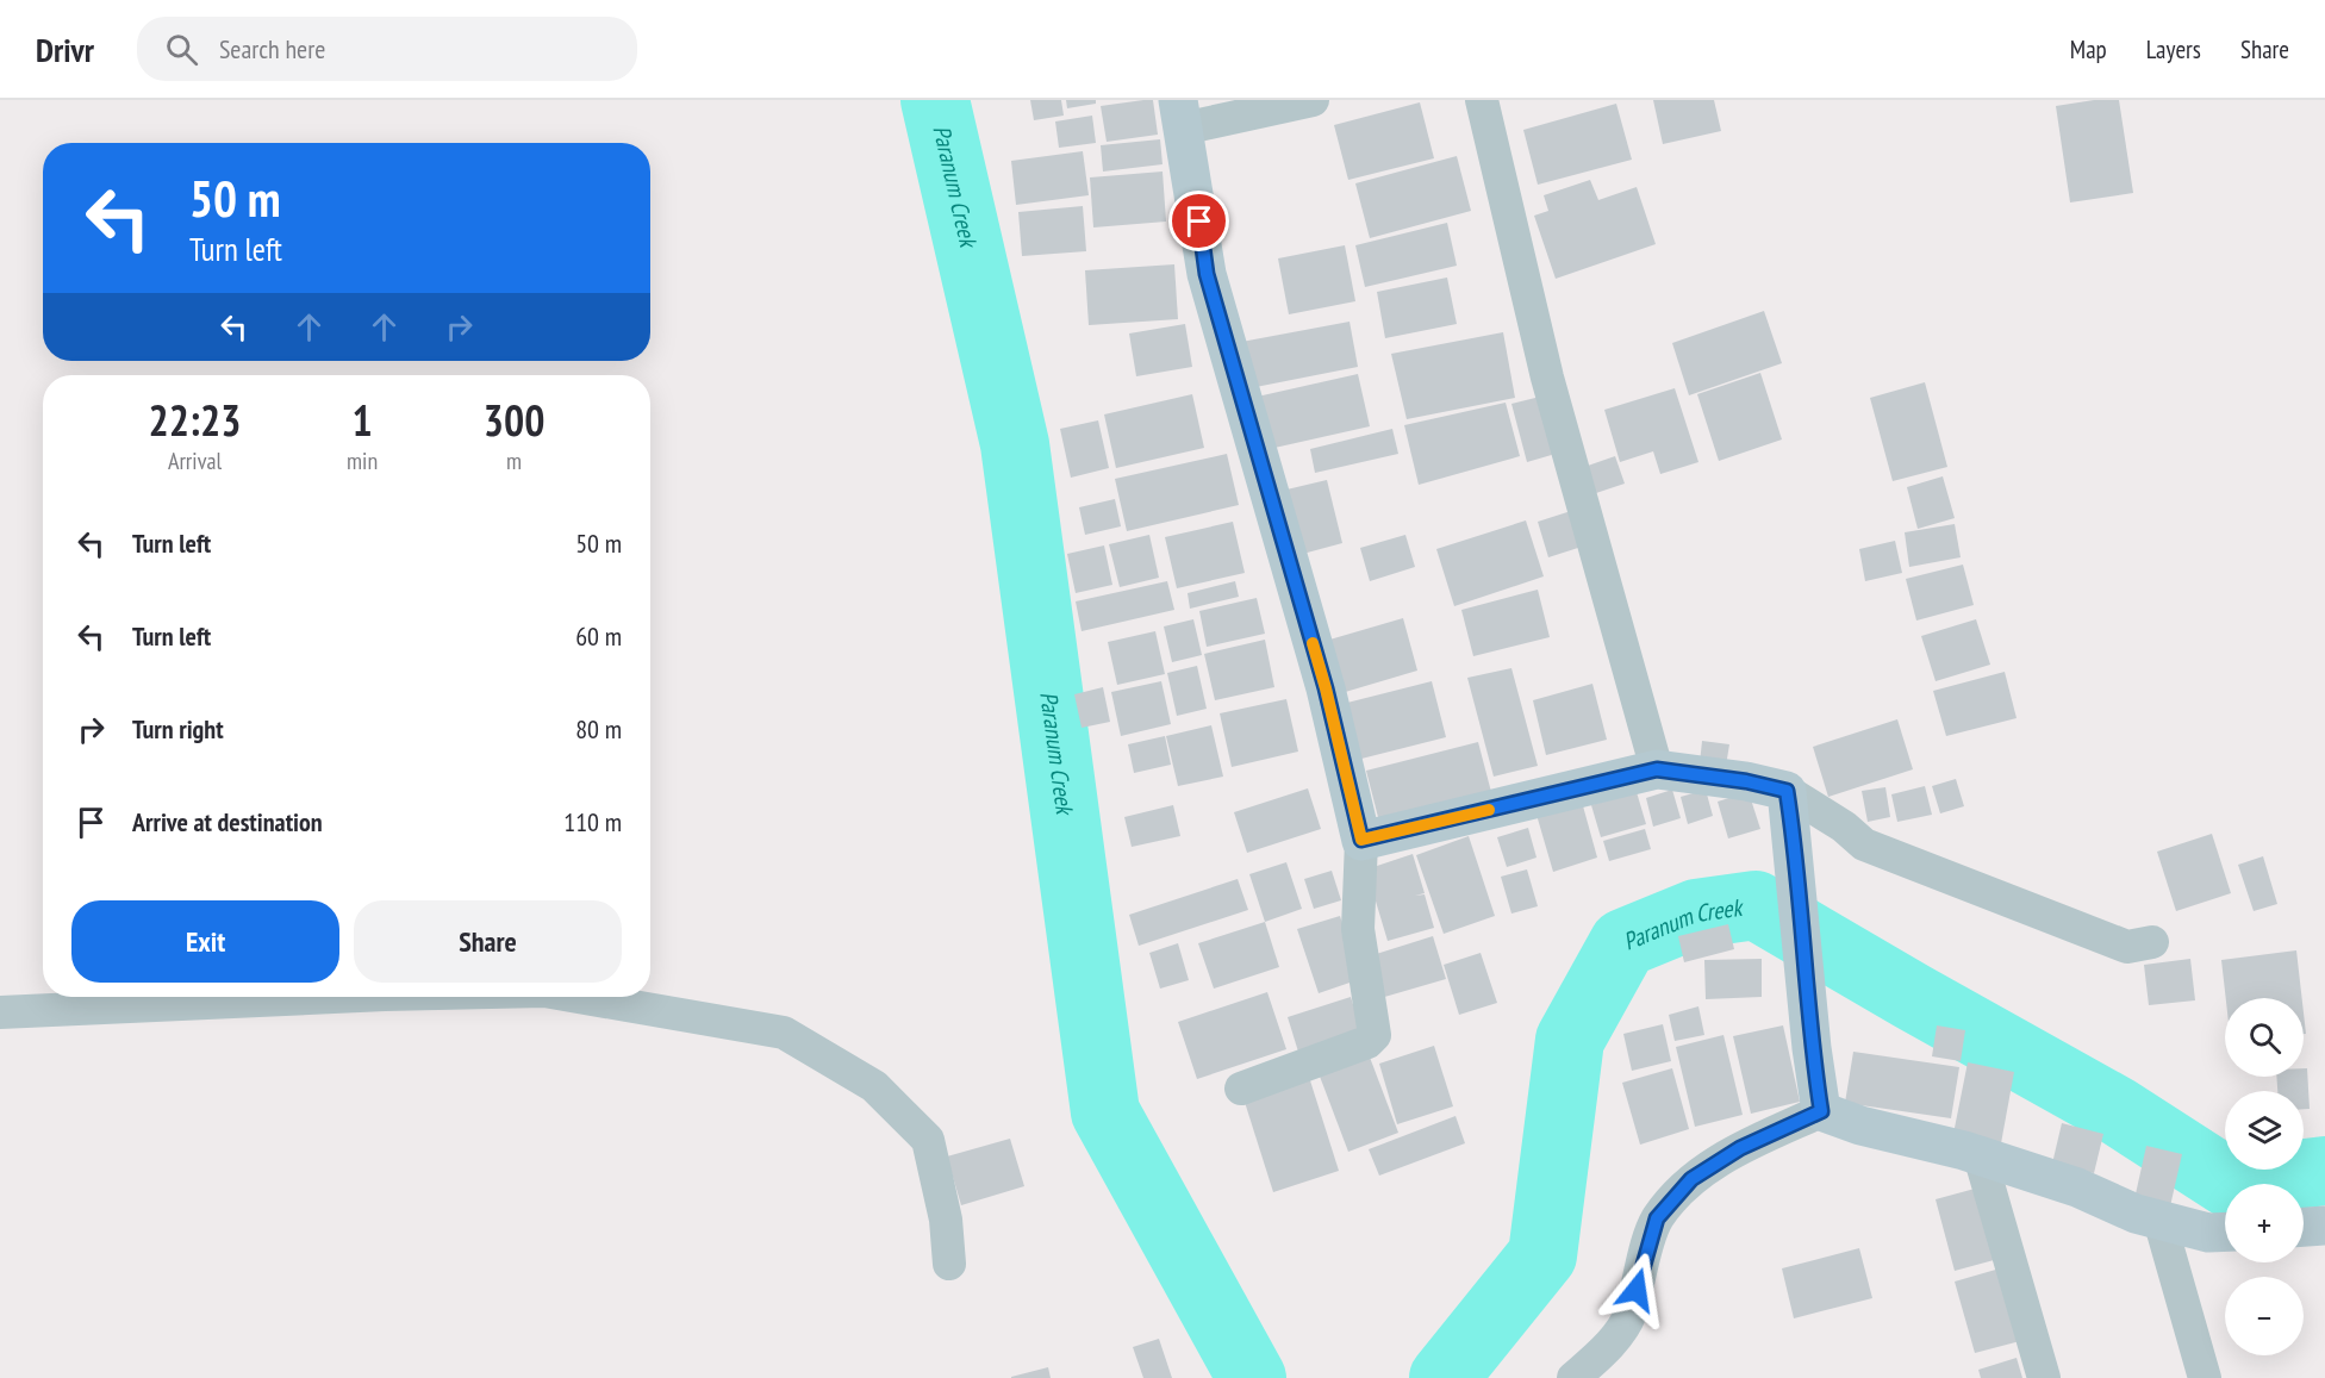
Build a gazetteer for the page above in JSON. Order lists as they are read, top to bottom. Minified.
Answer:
{"water":["Paranum Creek"],"page":{"header":"Drivr","search":"Search here","nav":["Map","Layers","Share"],"turn":["50 m","Turn left"],"eta":["22:23","Arrival","1","min","300","m"],"list":[{"name":"Turn left","value":"50 m"},{"name":"Turn left","value":"60 m"},{"name":"Turn right","value":"80 m"},{"name":"Arrive at destination","value":"110 m"}],"buttons":["Exit","Share"],"map_buttons":["+","−"]}}
